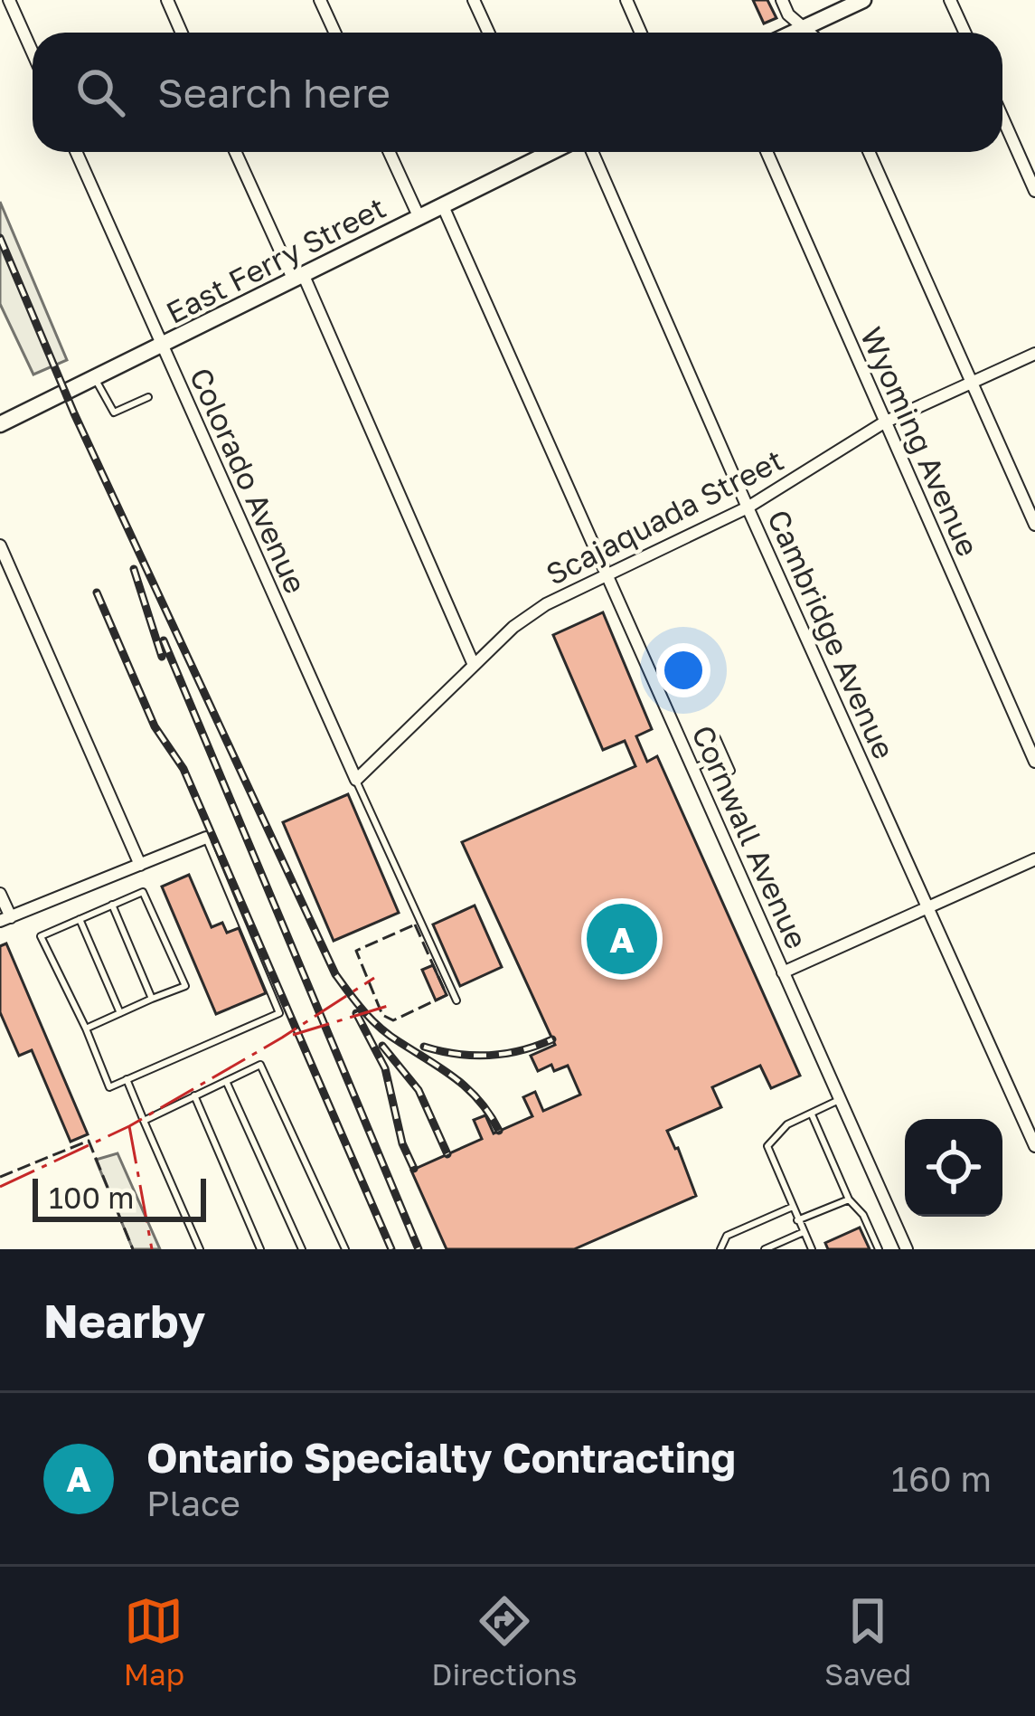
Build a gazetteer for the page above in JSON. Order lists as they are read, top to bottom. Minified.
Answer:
{"streets":{"street":["East Ferry Street","Wyoming Avenue","Colorado Avenue","Scajaquada Street","Cambridge Avenue","Cornwall Avenue"]},"crossings":[["East Ferry Street","Colorado Avenue"],["East Ferry Street","Cornwall Avenue"],["Wyoming Avenue","Scajaquada Street"],["Colorado Avenue","Scajaquada Street"],["Scajaquada Street","Cambridge Avenue"],["Scajaquada Street","Cornwall Avenue"]],"scale_bar":"100 m","page":{"search":"Search here","pins":"A","scale":"100 m","heading":"Nearby","list":[{"mark":"A","name":"Ontario Specialty Contracting","note":"Place","value":"160 m"}],"nav":["Map","Directions","Saved"]}}
